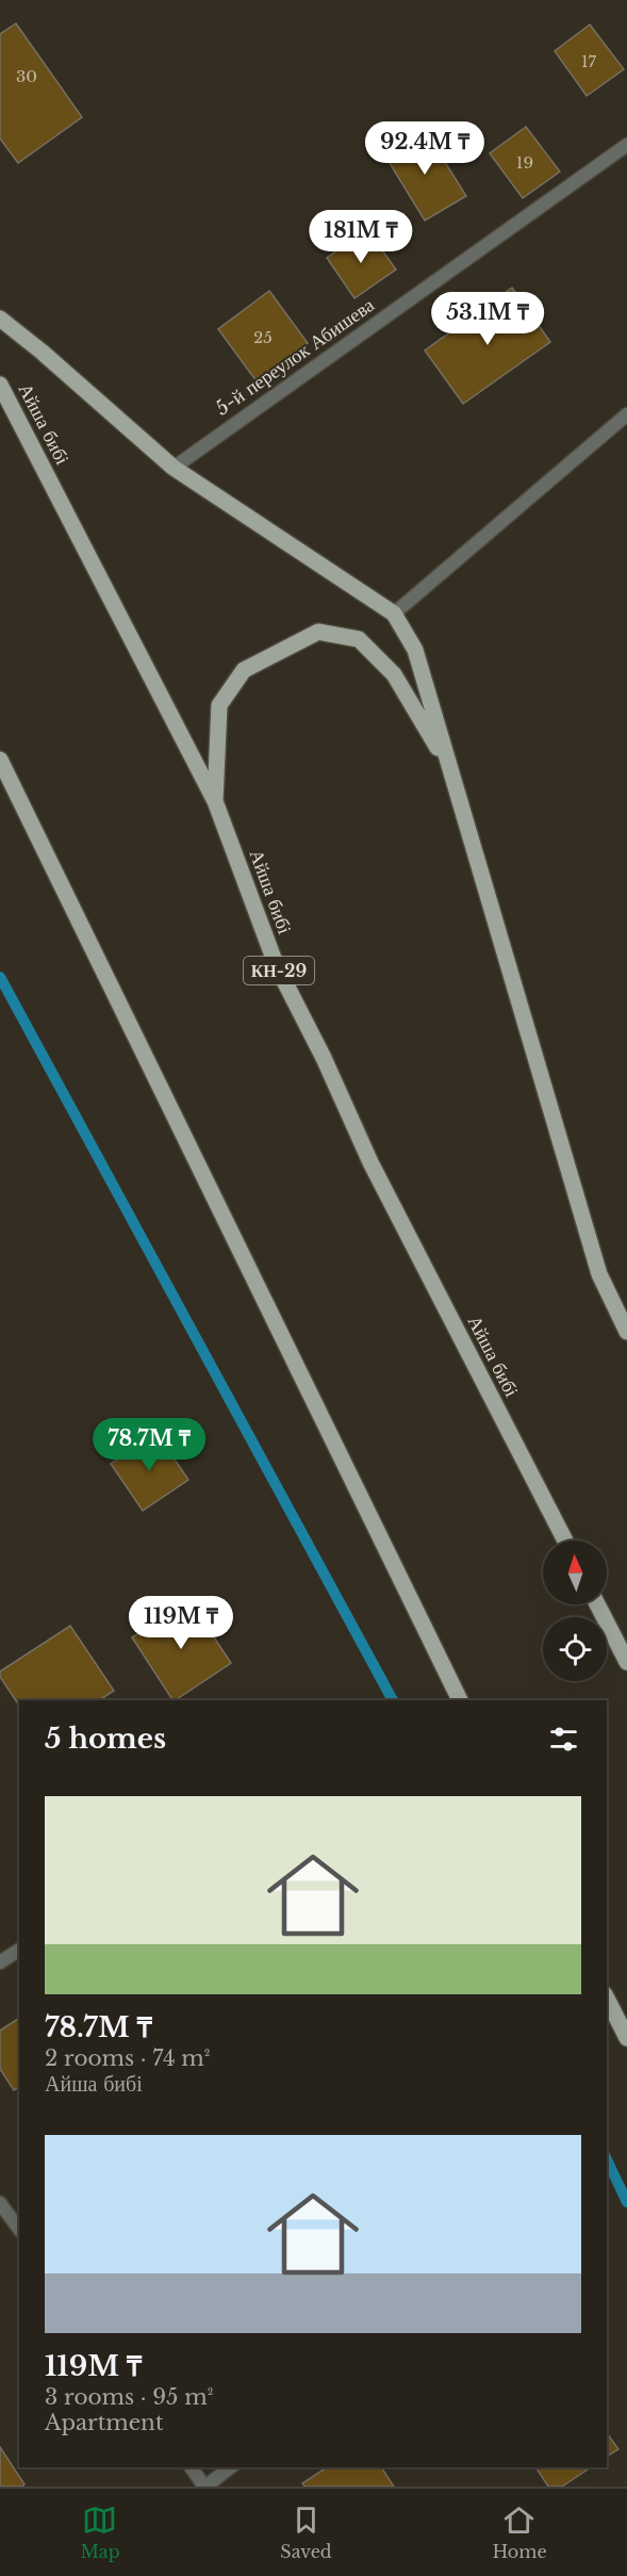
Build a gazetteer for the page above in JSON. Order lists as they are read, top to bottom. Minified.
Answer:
{"streets":{"main road":["Айша бибі","КН-29"],"street":["5-й переулок Абишева"]},"house_numbers":["17","30","19","25"],"north":"top","page":{"price":["92.4M ₸","181M ₸","53.1M ₸","78.7M ₸","119M ₸"],"heading":"5 homes","list":[{"name":"78.7M ₸","note":"2 rooms · 74 m² · Айша бибі"},{"name":"119M ₸","note":"3 rooms · 95 m² · Apartment"}],"tabs":["Map","Saved","Home"]}}
